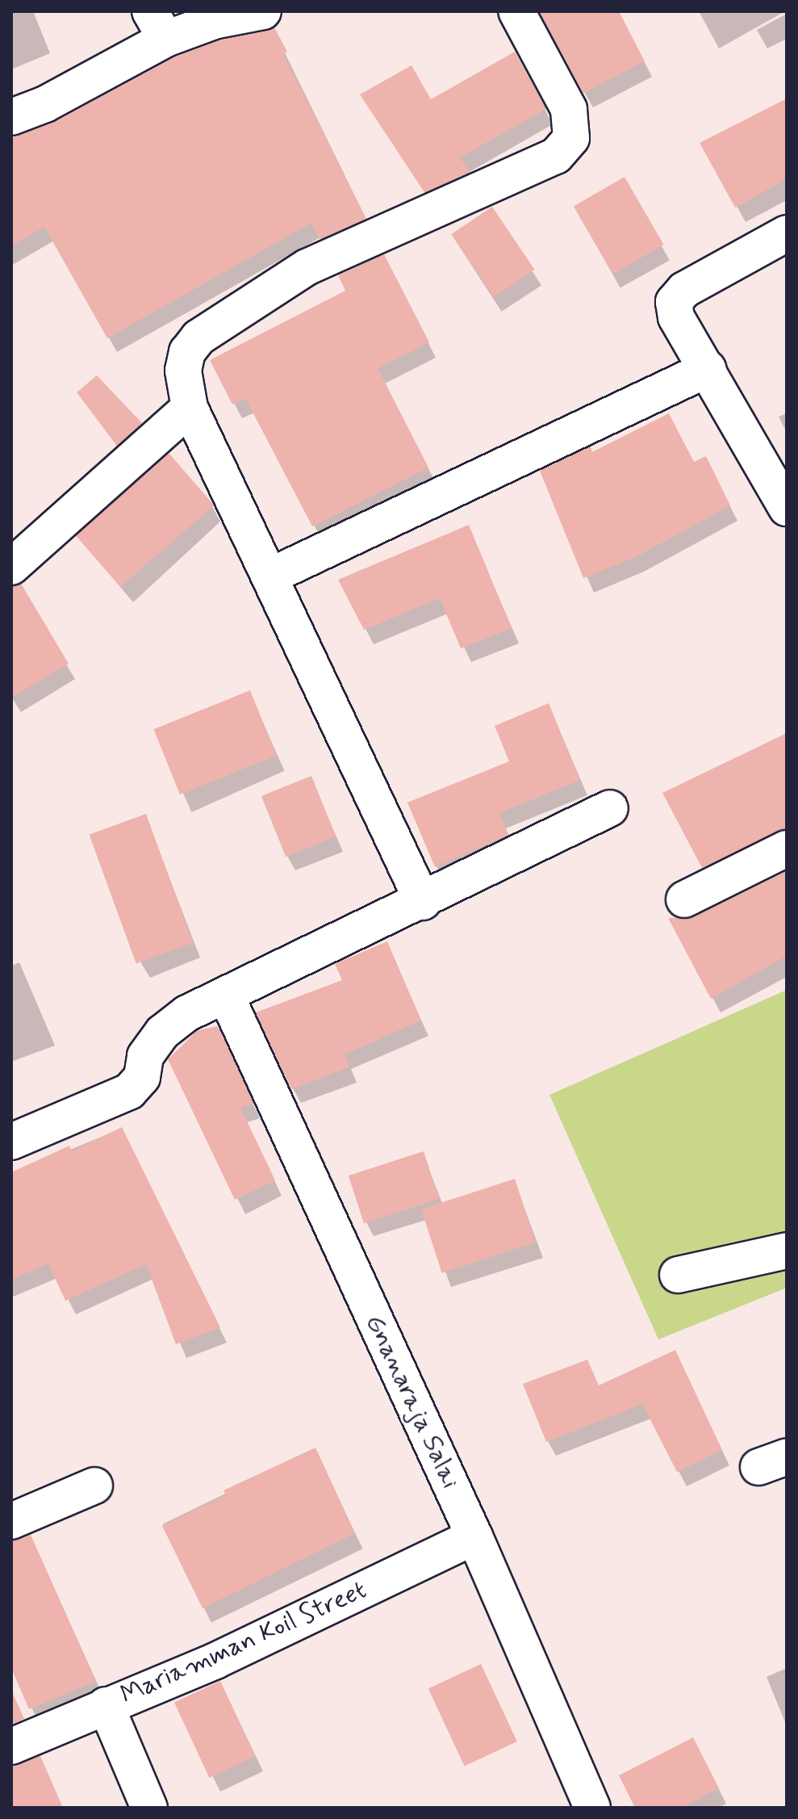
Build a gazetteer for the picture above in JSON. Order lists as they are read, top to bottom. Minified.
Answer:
{"streets":{"street":["Gnanaraja Salai","Mariamman Koil Street"]},"crossings":[["Gnanaraja Salai","Mariamman Koil Street"]]}
